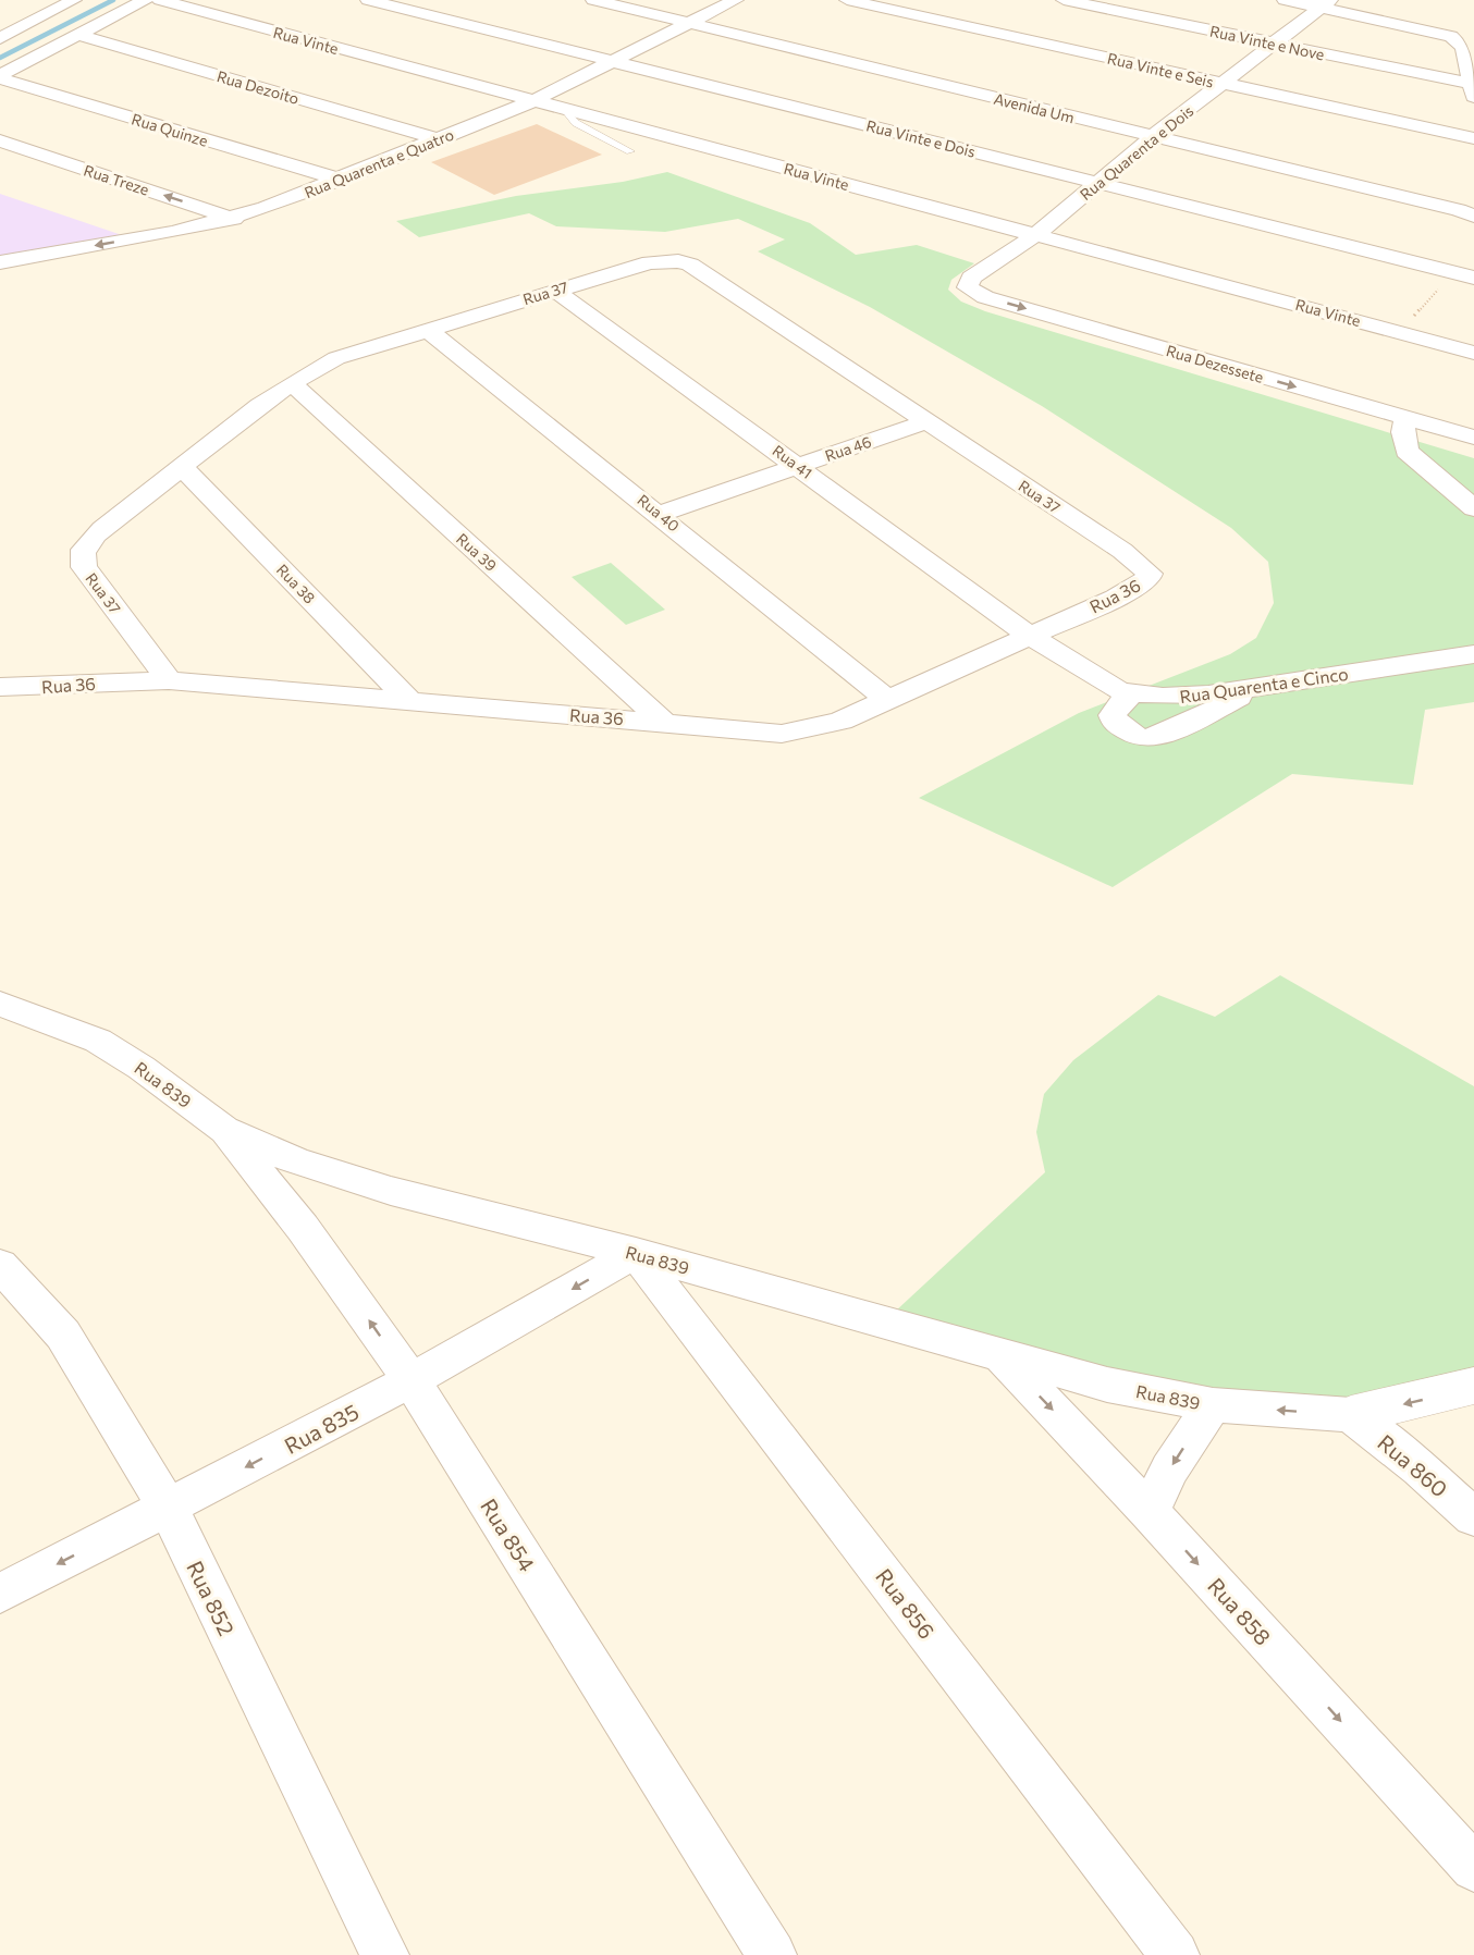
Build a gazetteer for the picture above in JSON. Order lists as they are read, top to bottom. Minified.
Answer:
{"streets":{"street":["Rua Vinte","Rua Vinte e Nove","Rua Vinte e Seis","Rua Dezoito","Avenida Um","Rua Quinze","Rua Vinte e Dois","Rua Quarenta e Dois","Rua Quarenta e Quatro","Rua Treze","Rua 37","Rua Dezessete","Rua 46","Rua 41","Rua 40","Rua 39","Rua 38","Rua 36","Rua Quarenta e Cinco","Rua 839","Rua 835","Rua 860","Rua 854","Rua 852","Rua 856","Rua 858"]},"crossings":[["Rua Vinte","Rua Quarenta e Dois"],["Rua Vinte","Rua Quarenta e Quatro"],["Rua Vinte e Nove","Rua Quarenta e Dois"],["Rua Vinte e Seis","Rua Quarenta e Dois"],["Rua Dezoito","Rua Quarenta e Quatro"],["Avenida Um","Rua Quarenta e Dois"],["Avenida Um","Rua Quarenta e Quatro"],["Rua Quinze","Rua Quarenta e Quatro"],["Rua Vinte e Dois","Rua Quarenta e Dois"],["Rua Vinte e Dois","Rua Quarenta e Quatro"],["Rua Quarenta e Dois","Rua Dezessete"],["Rua Quarenta e Quatro","Rua Treze"],["Rua 37","Rua 46"],["Rua 37","Rua 41"],["Rua 37","Rua 40"],["Rua 37","Rua 39"],["Rua 37","Rua 38"],["Rua 37","Rua 36"],["Rua 46","Rua 41"],["Rua 46","Rua 40"],["Rua 41","Rua 36"],["Rua 41","Rua Quarenta e Cinco"],["Rua 40","Rua 36"],["Rua 39","Rua 36"],["Rua 38","Rua 36"],["Rua 36","Rua Quarenta e Cinco"],["Rua 839","Rua 835"],["Rua 839","Rua 860"],["Rua 839","Rua 854"],["Rua 839","Rua 856"],["Rua 839","Rua 858"],["Rua 835","Rua 854"],["Rua 835","Rua 852"],["Rua 835","Rua 856"]],"one_way":["Rua Treze","Rua Dezessete","Rua 835","Rua 858"]}
